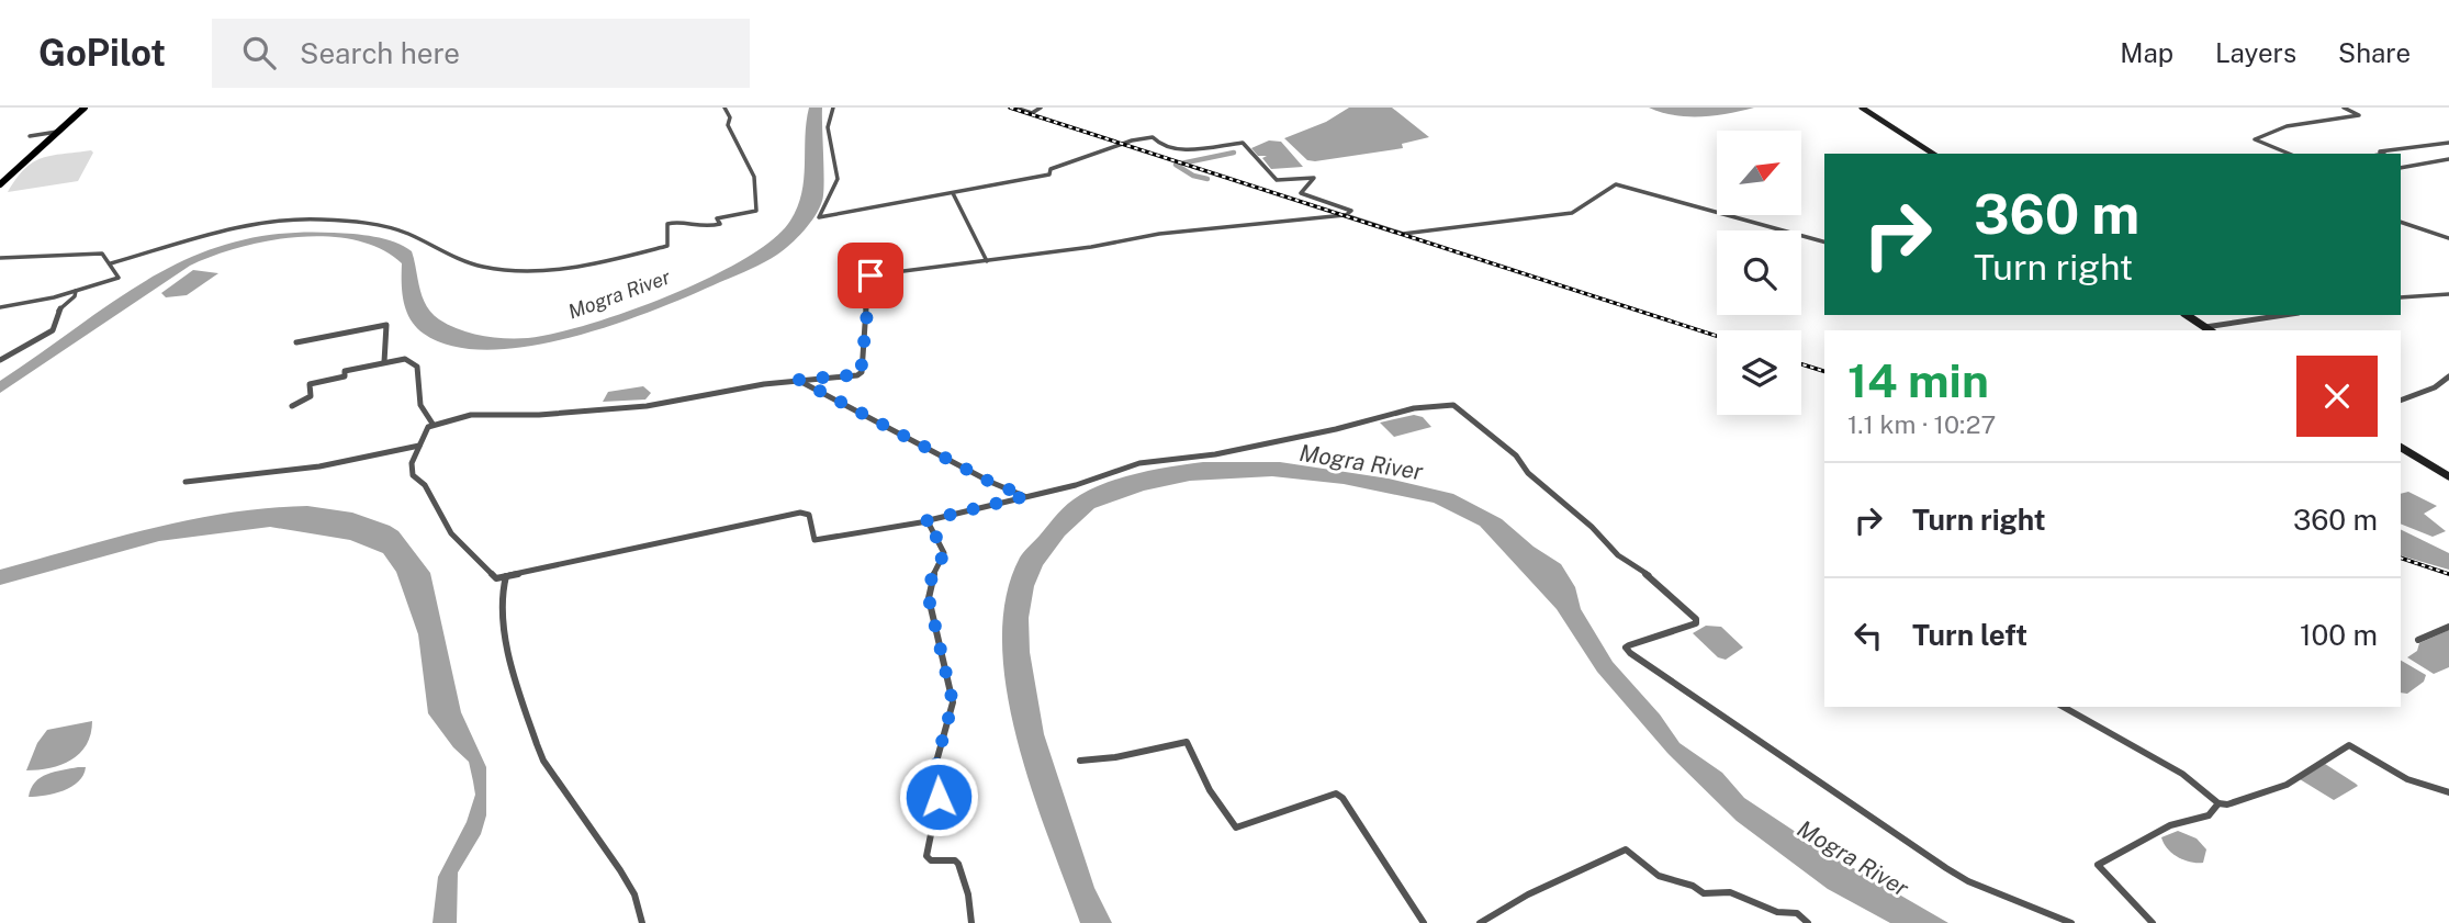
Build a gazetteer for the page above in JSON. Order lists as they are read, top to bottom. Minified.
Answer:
{"water":["Mogra River"],"north":"top right","page":{"header":"GoPilot","search":"Search here","nav":["Map","Layers","Share"],"turn":["360 m","Turn right"],"heading":["14 min","1.1 km · 10:27"],"list":[{"name":"Turn right","value":"360 m"},{"name":"Turn left","value":"100 m"}]}}
